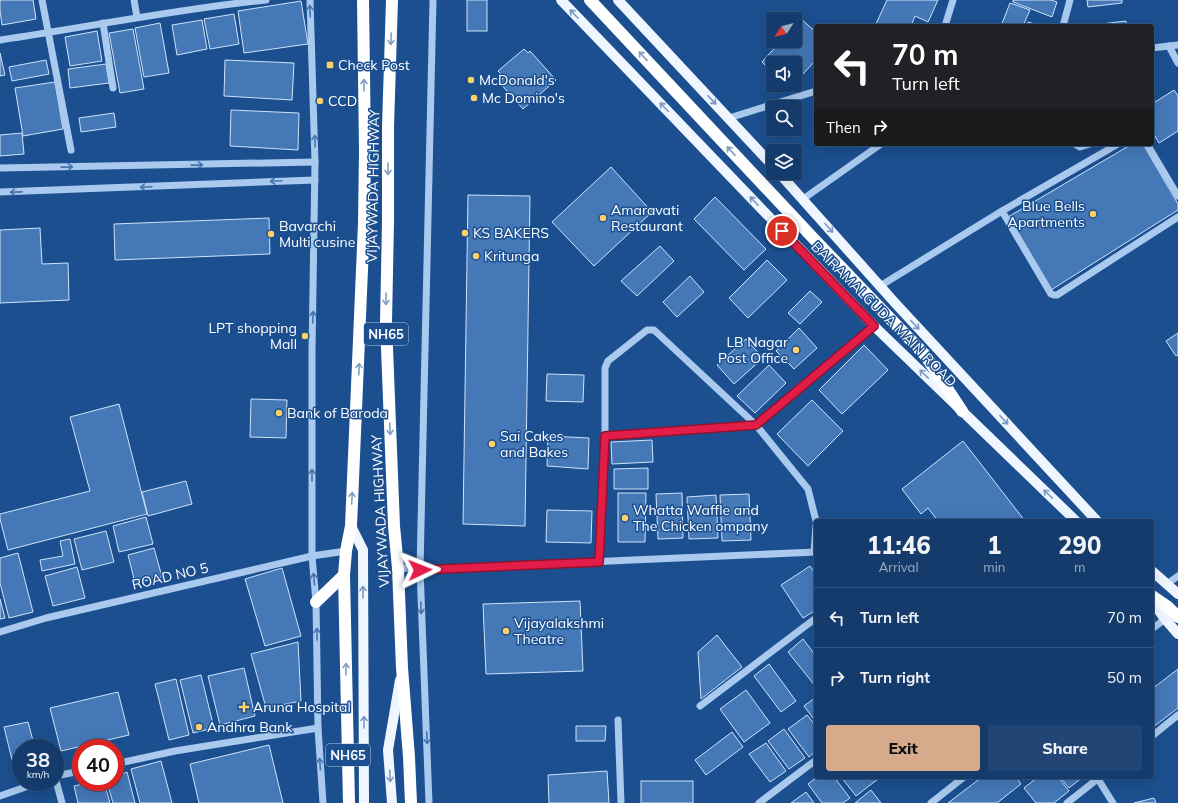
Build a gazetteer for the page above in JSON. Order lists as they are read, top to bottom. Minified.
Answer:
{"streets":{"highway":["VIJAYWADA HIGHWAY","NH65"],"main road":["BAIRAMALGUDA MAIN ROAD"],"street":["ROAD NO 5"]},"crossings":[["VIJAYWADA HIGHWAY","NH65"],["VIJAYWADA HIGHWAY","ROAD NO 5"]],"places":{"transit":["Check Post"],"other":["McDonald's","Mc Domino's","CCD","Blue Bells Apartments","Amaravati Restaurant","KS BAKERS","Bavarchi Multi cusine","Kritunga","LPT shopping Mall","LB Nagar Post Office","Bank of Baroda","Sai Cakes and Bakes","Whatta Waffle and The Chicken ompany","Vijayalakshmi Theatre","Andhra Bank"],"health":["Aruna Hospital"]},"north":"bottom left","page":{"turn":["70 m","Turn left"],"then":"Then","eta":["11:46","Arrival","1","min","290","m"],"list":[{"name":"Turn left","value":"70 m"},{"name":"Turn right","value":"50 m"}],"buttons":["Exit","Share"],"speed":"38 km/h","limit":"40"}}
